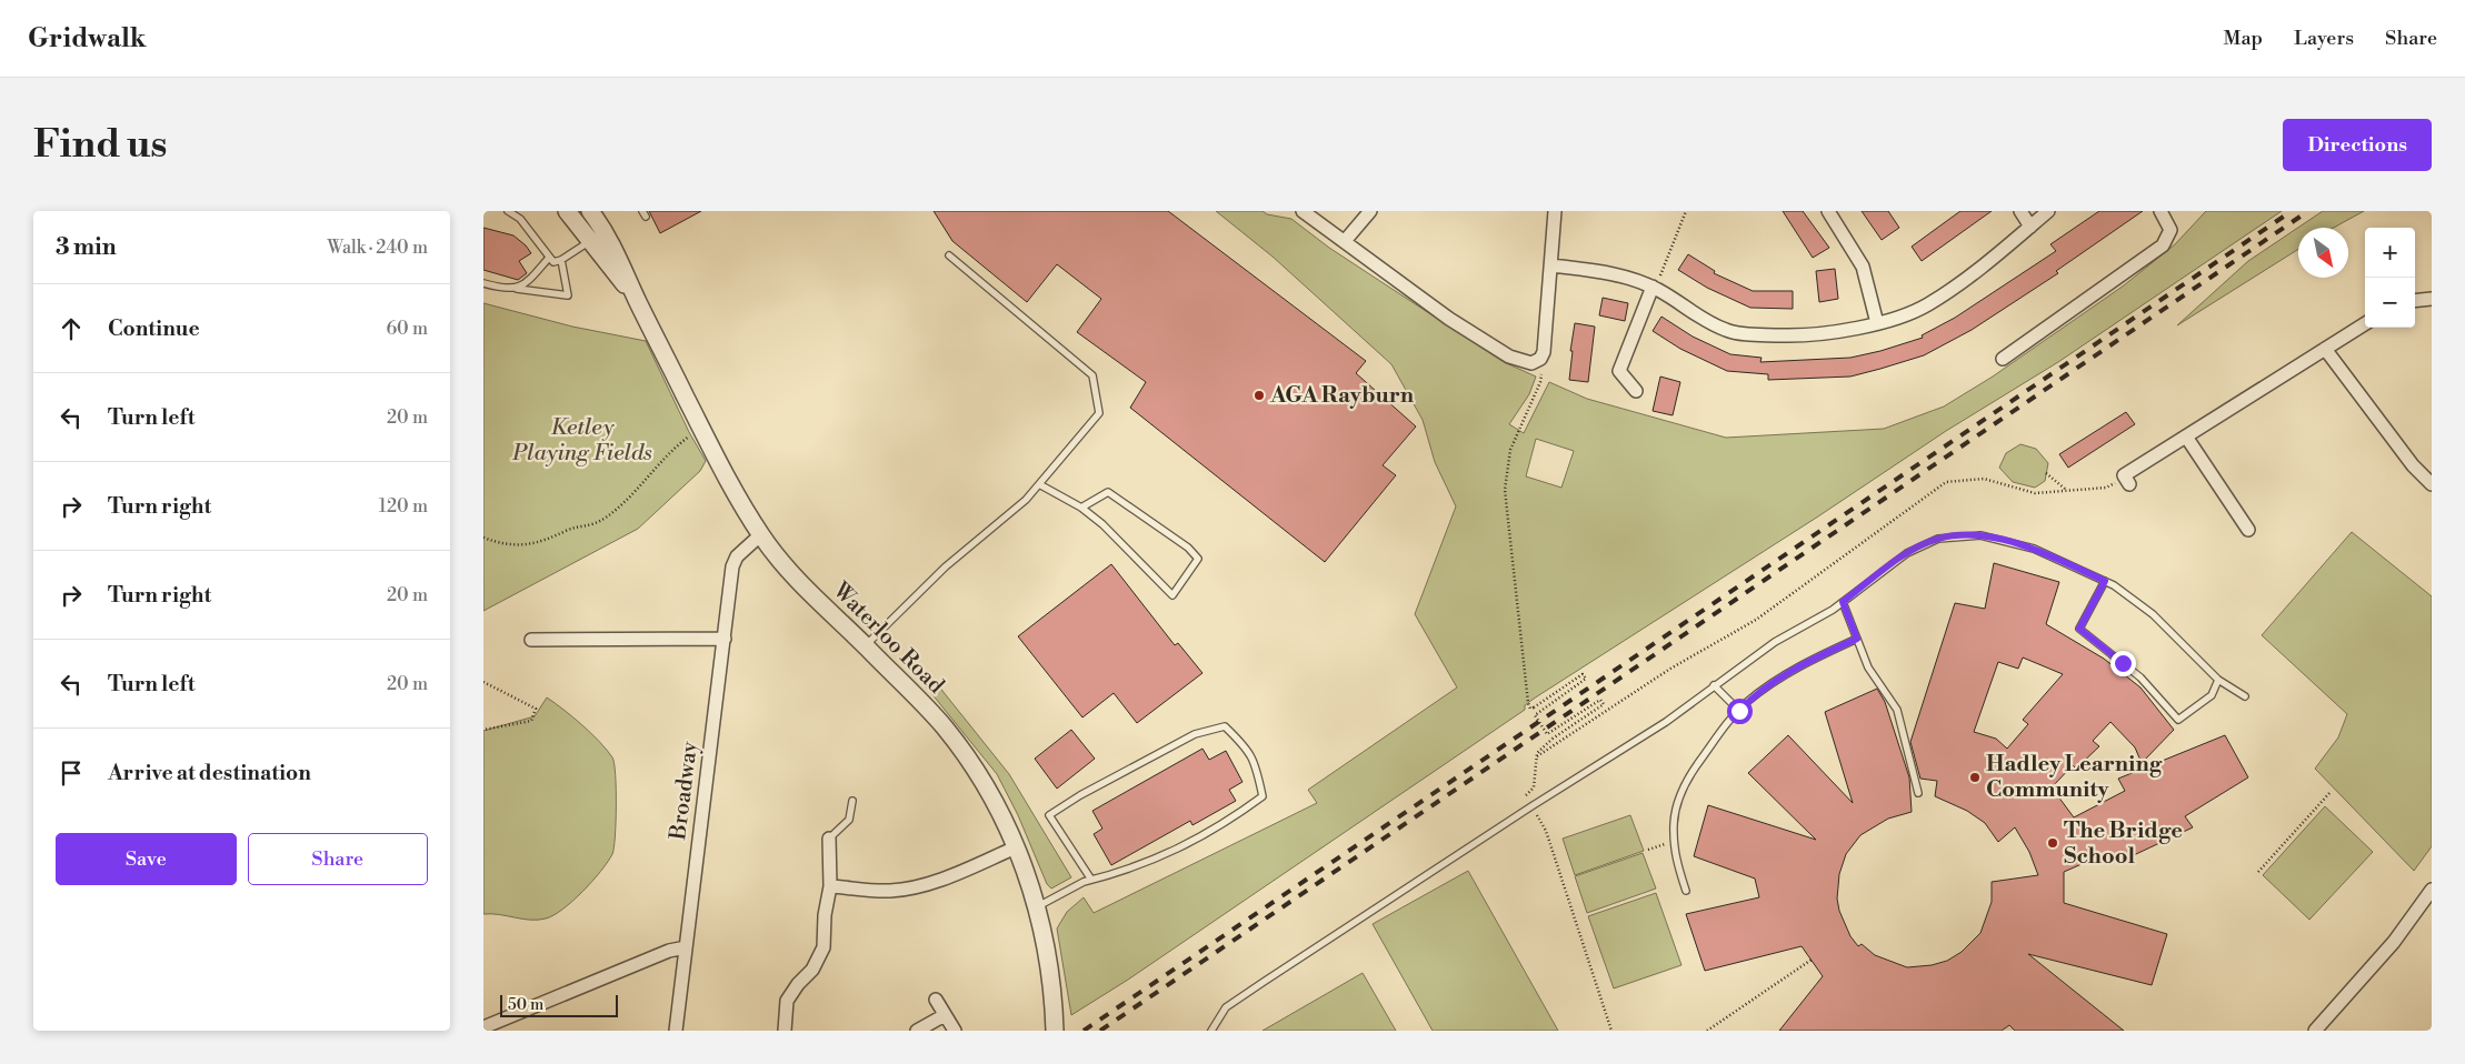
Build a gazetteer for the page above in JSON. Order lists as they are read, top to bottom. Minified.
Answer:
{"streets":{"street":["Waterloo Road","Broadway"]},"crossings":[["Waterloo Road","Broadway"]],"parks":["Ketley Playing Fields"],"places":["AGA Rayburn","Hadley Learning Community","The Bridge School"],"scale_bar":"50 m","north":"bottom right","page":{"header":"Gridwalk","nav":["Map","Layers","Share"],"buttons":["Directions",["Save","Share"]],"title":"Find us","heading":["3 min","Walk · 240 m"],"map_buttons":["+","−"],"list":[["Continue","60 m"],["Turn left","20 m"],["Turn right","120 m"],["Turn right","20 m"],["Turn left","20 m"],"Arrive at destination"],"scale":"50 m"}}
